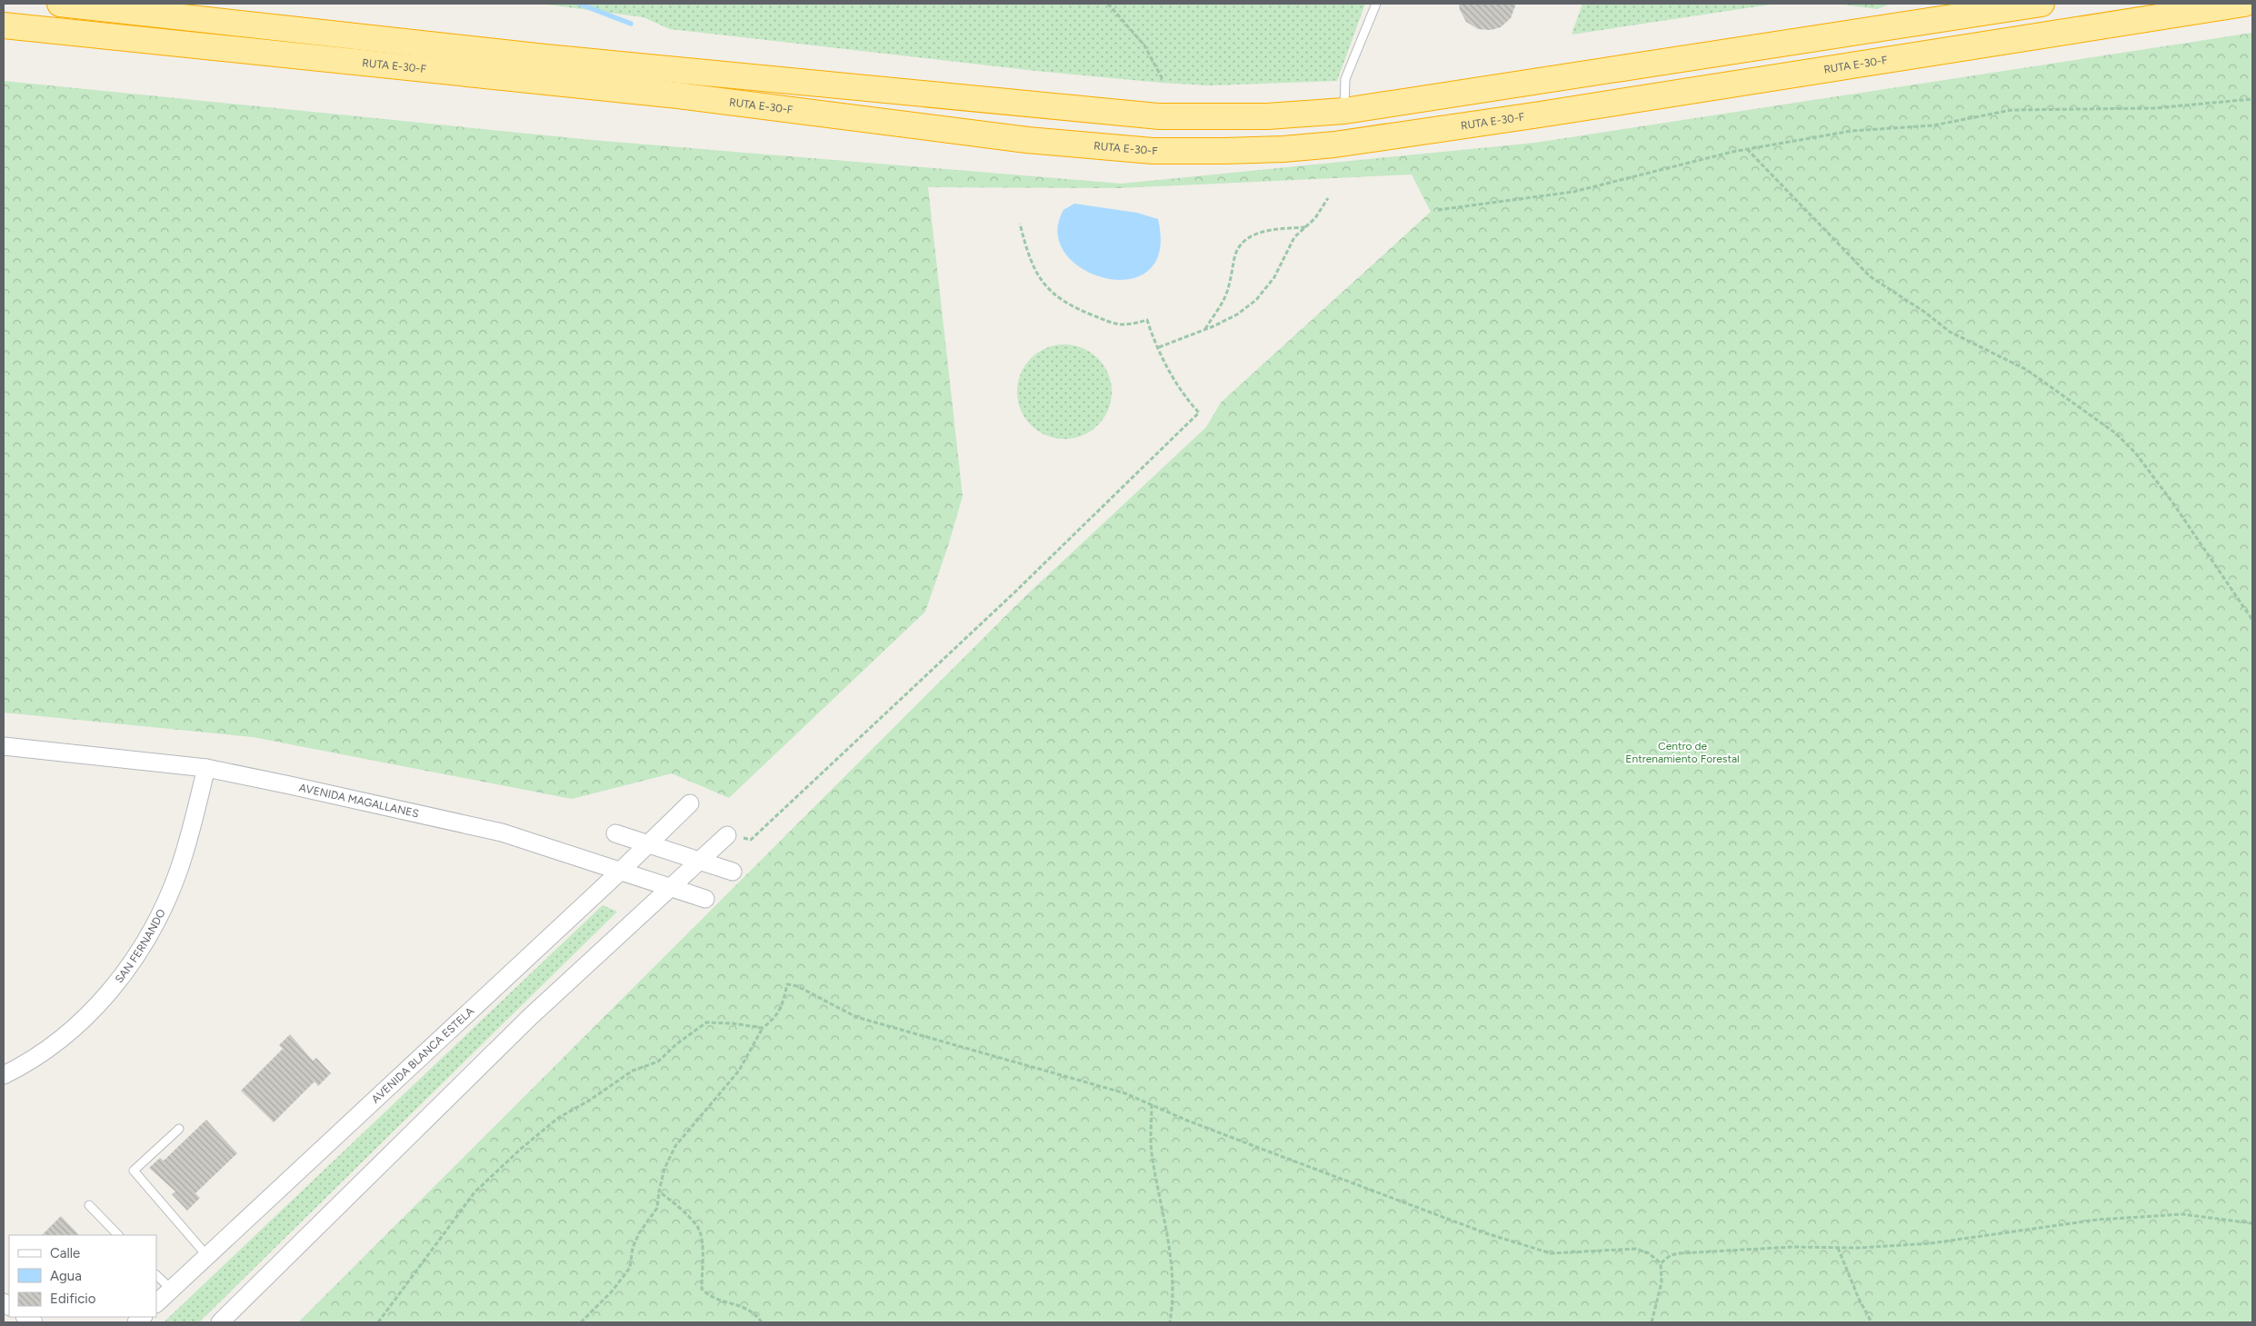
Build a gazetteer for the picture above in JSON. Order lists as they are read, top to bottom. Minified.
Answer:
{"streets":{"highway":["RUTA E-30-F"],"street":["AVENIDA MAGALLANES","SAN FERNANDO","AVENIDA BLANCA ESTELA"]},"crossings":[["AVENIDA MAGALLANES","SAN FERNANDO"],["AVENIDA MAGALLANES","AVENIDA BLANCA ESTELA"]],"parks":["Centro de Entrenamiento Forestal"],"legend":["Calle","Agua","Edificio"]}
